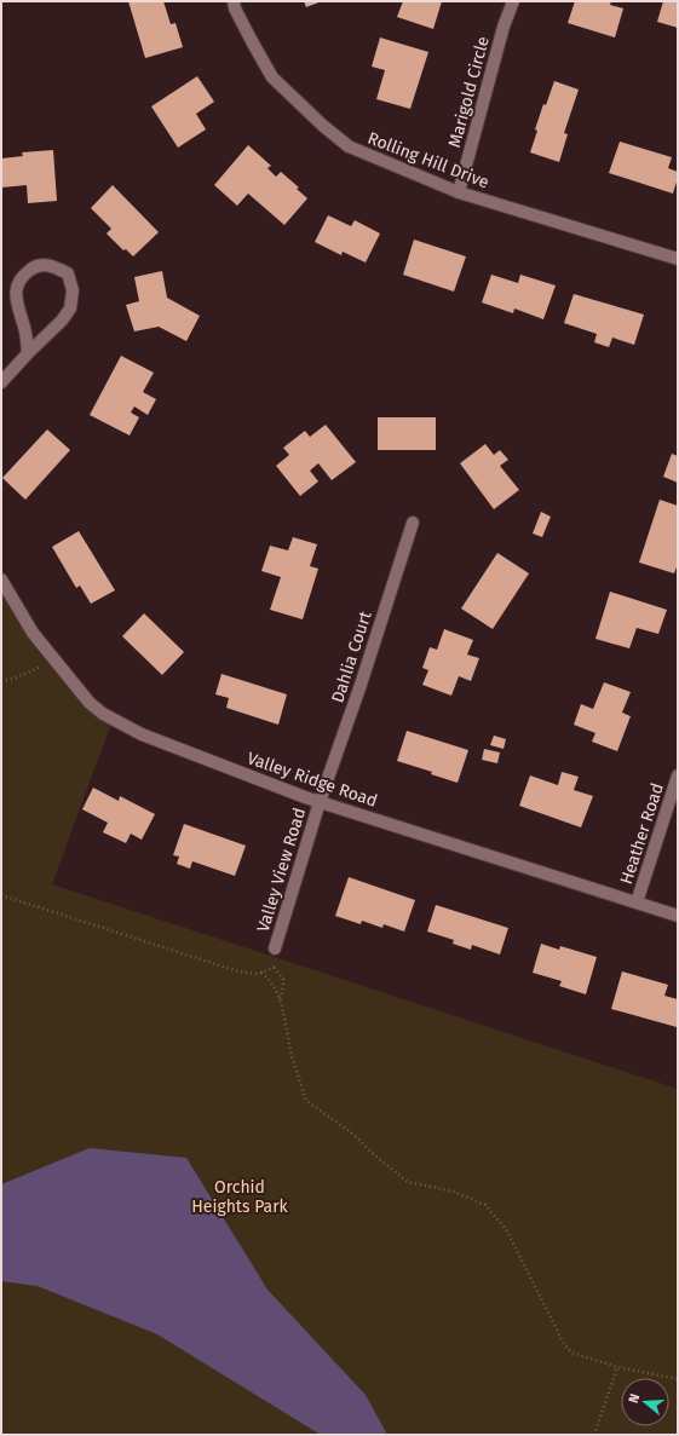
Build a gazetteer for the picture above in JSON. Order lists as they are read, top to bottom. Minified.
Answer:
{"streets":{"street":["Marigold Circle","Rolling Hill Drive","Dahlia Court","Valley Ridge Road","Heather Road","Valley View Road"]},"crossings":[["Marigold Circle","Rolling Hill Drive"],["Dahlia Court","Valley Ridge Road"],["Dahlia Court","Valley View Road"],["Valley Ridge Road","Heather Road"],["Valley Ridge Road","Valley View Road"]],"parks":["Orchid Heights Park"],"north":"left"}
